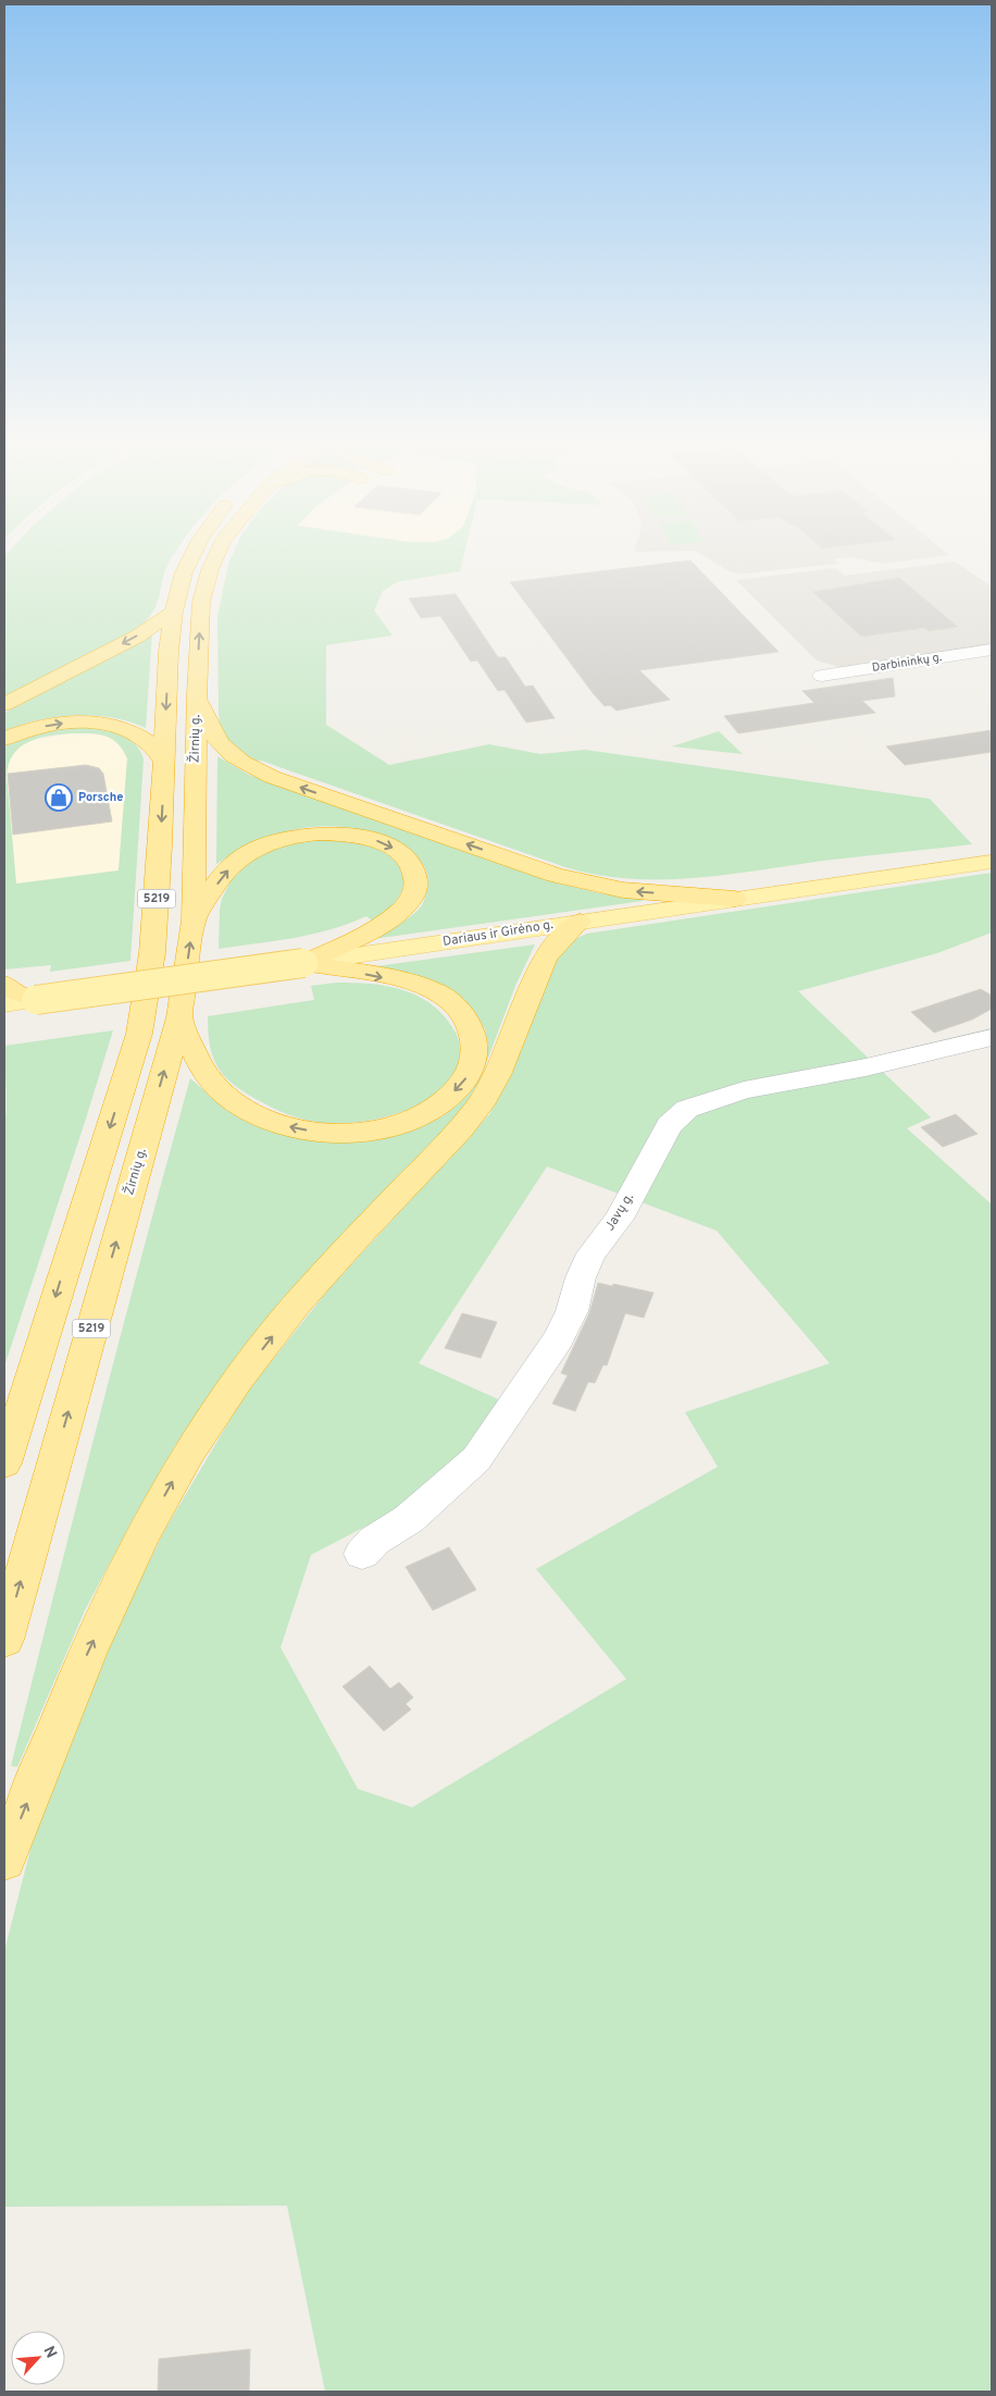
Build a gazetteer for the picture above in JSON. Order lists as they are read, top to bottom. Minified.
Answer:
{"streets":{"highway":["Žirnių g.","5219"],"main road":["Dariaus ir Girėno g."],"street":["Darbininkų g.","Javų g."]},"crossings":[["Žirnių g.","5219"]],"places":{"shop":["Porsche"]},"north":"top right"}
